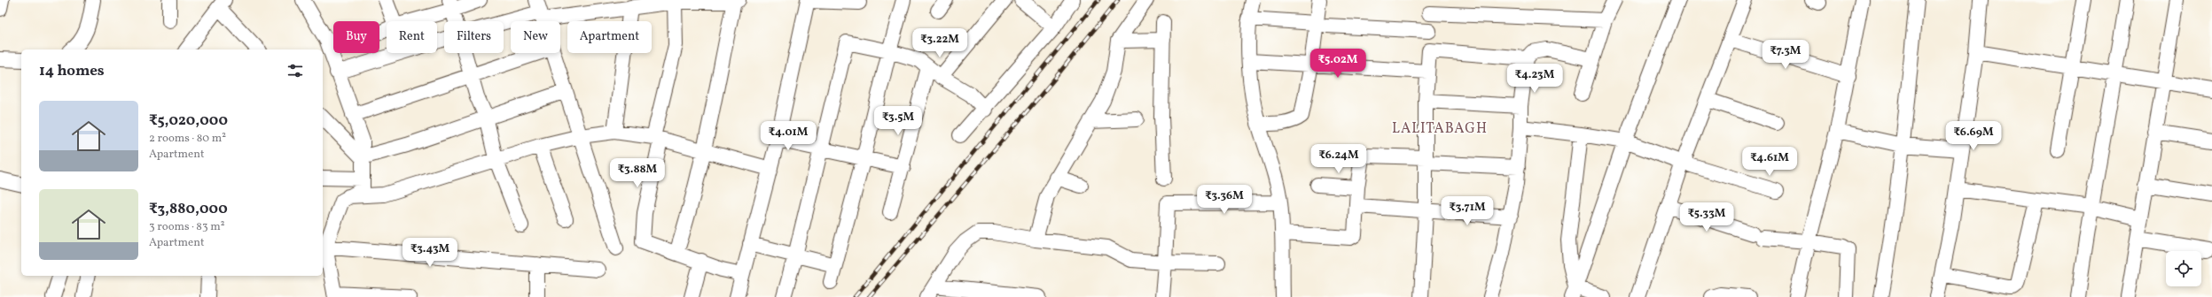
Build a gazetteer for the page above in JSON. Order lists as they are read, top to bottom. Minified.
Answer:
{"districts":["LALITABAGH"],"page":{"chip":["Buy","Rent","Filters","New","Apartment"],"price":["₹3.22M","₹7.3M","₹5.02M","₹4.23M","₹3.5M","₹4.01M","₹6.69M","₹6.24M","₹4.61M","₹3.88M","₹3.36M","₹3.71M","₹5.33M","₹3.43M"],"heading":"14 homes","list":[{"name":"₹5,020,000","note":"2 rooms · 80 m² · Apartment"},{"name":"₹3,880,000","note":"3 rooms · 83 m² · Apartment"}]}}
